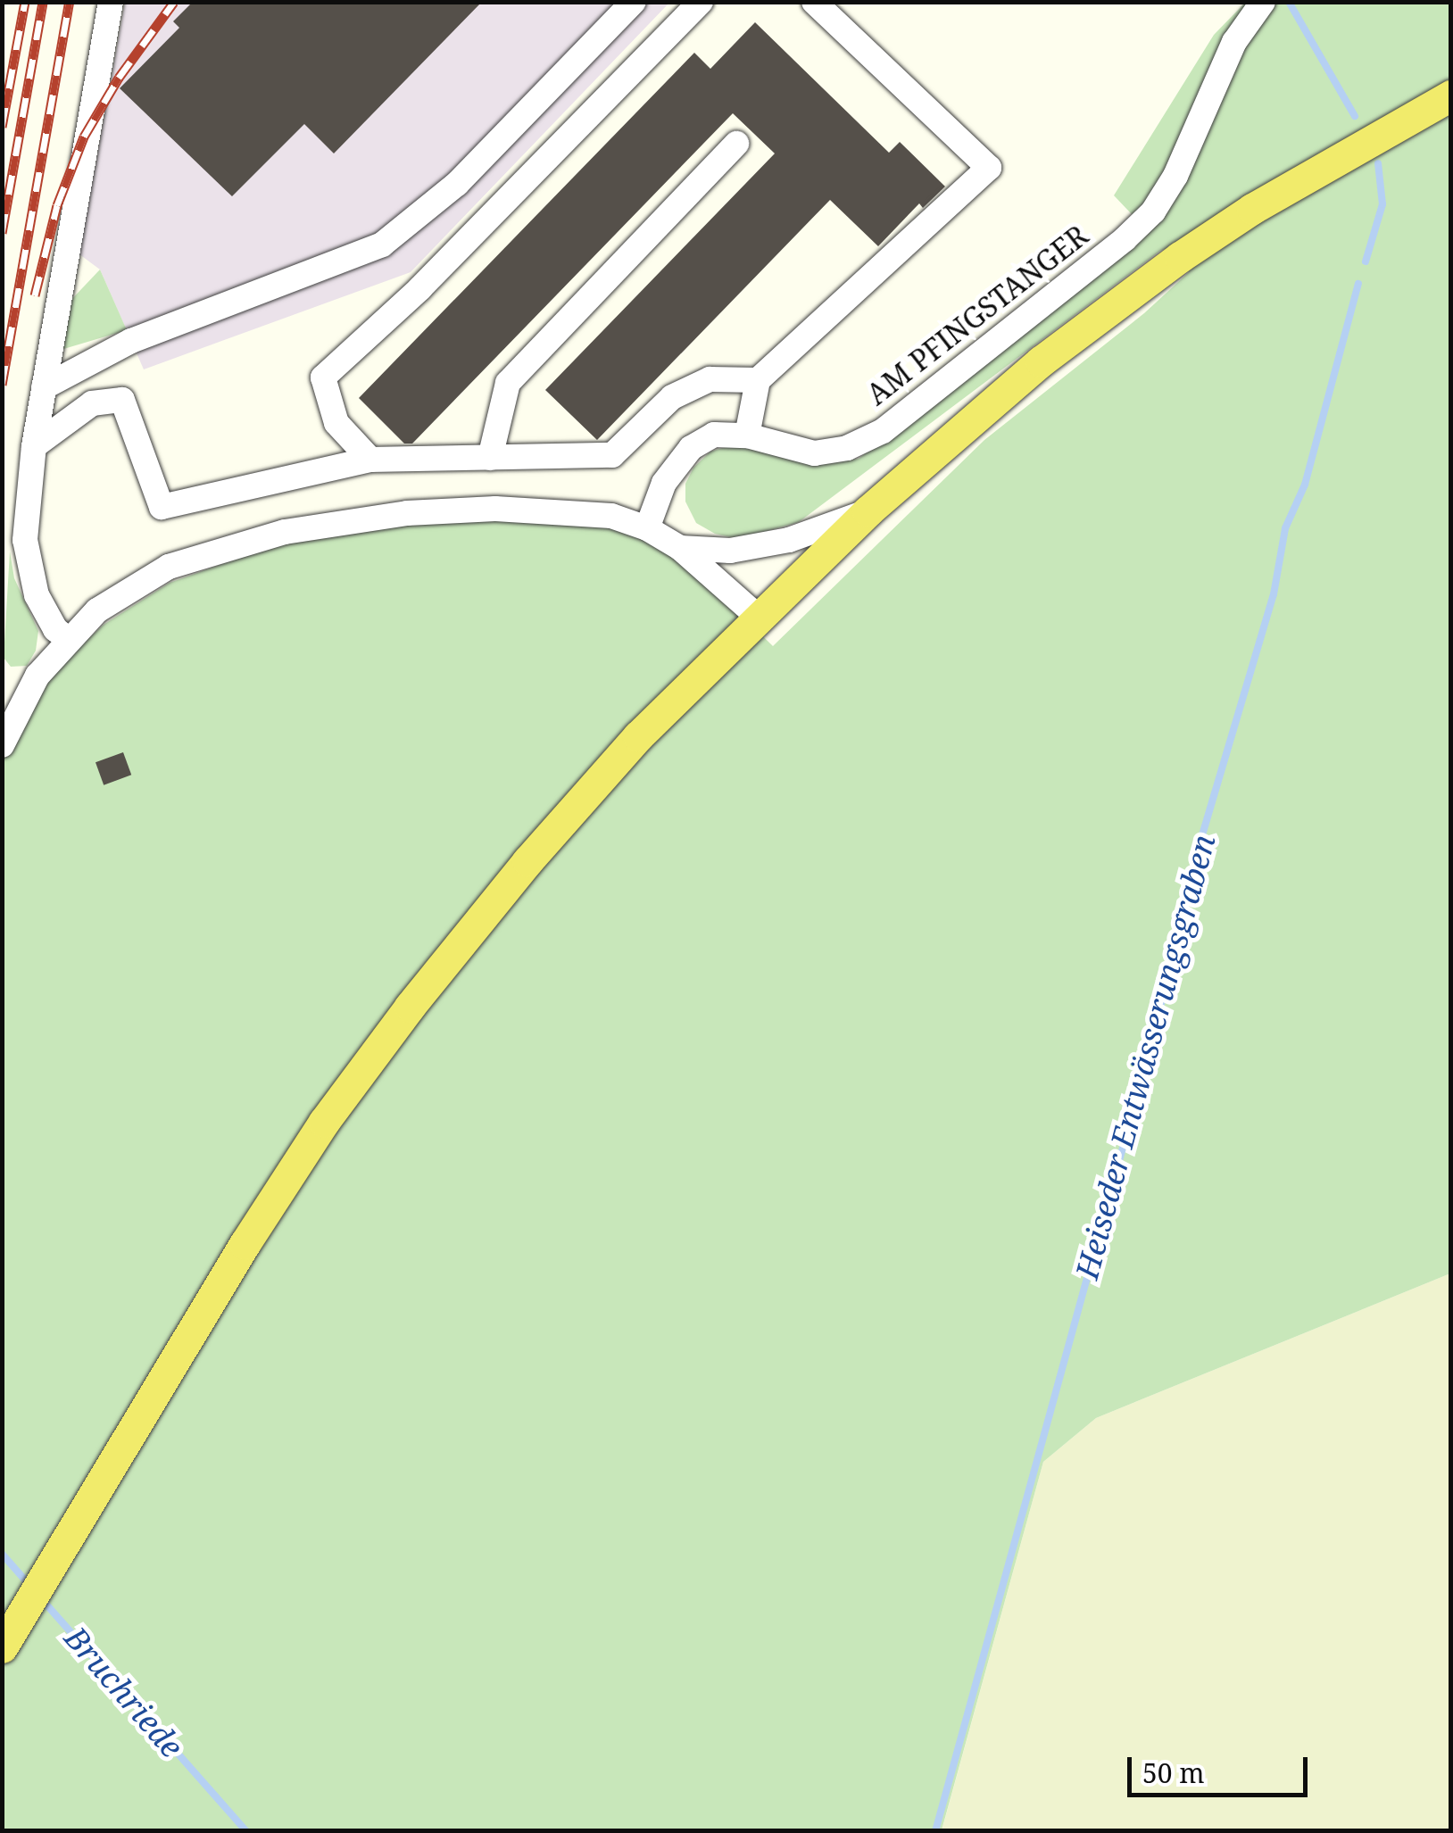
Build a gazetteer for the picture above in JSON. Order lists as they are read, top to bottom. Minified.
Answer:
{"streets":{"street":["AM PFINGSTANGER"]},"water":["Heiseder Entwässerungsgraben","Bruchriede"],"scale_bar":"50 m"}
